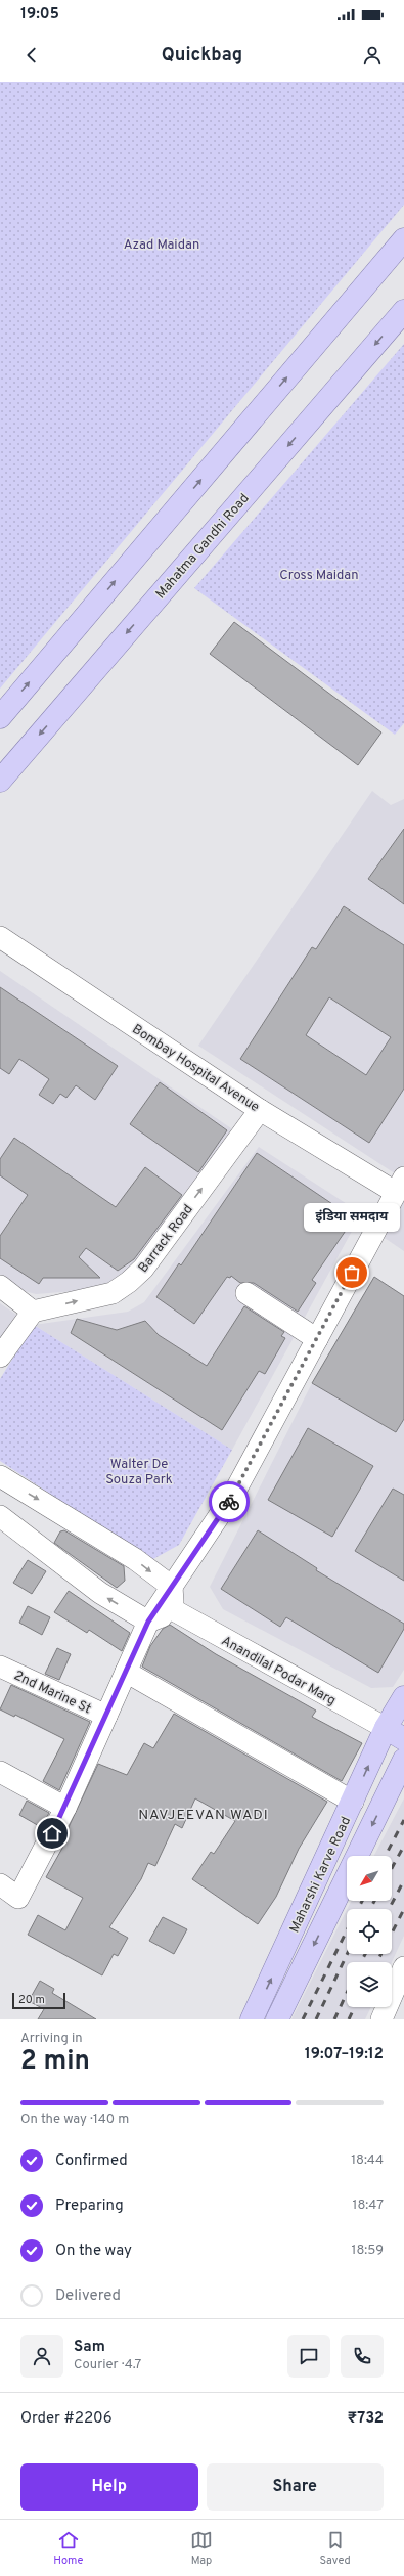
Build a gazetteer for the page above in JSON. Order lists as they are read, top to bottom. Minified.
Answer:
{"streets":{"main road":["Mahatma Gandhi Road","Maharshi Karve Road"],"street":["Bombay Hospital Avenue","Barrack Road","Anandilal Podar Marg","2nd Marine St"]},"crossings":[["Bombay Hospital Avenue","Barrack Road"],["Anandilal Podar Marg","Maharshi Karve Road"]],"districts":["NAVJEEVAN WADI"],"parks":["Azad Maidan","Cross Maidan","Walter De Souza Park"],"places":["इंडिया समदाय"],"scale_bar":"20 m","north":"bottom left","page":{"status":"19:05","header":"Quickbag","bubble":"इंडिया समदाय","scale":"20 m","heading":["2 min","Arriving in","19:07–19:12"],"panel":["Sam","Courier · 4.7","Order #2206","₹732"],"bar":"On the way · 140 m","list":[["Confirmed","18:44"],["Preparing","18:47"],["On the way","18:59"],"Delivered"],"buttons":["Help","Share"],"tabs":["Home","Map","Saved"]}}
